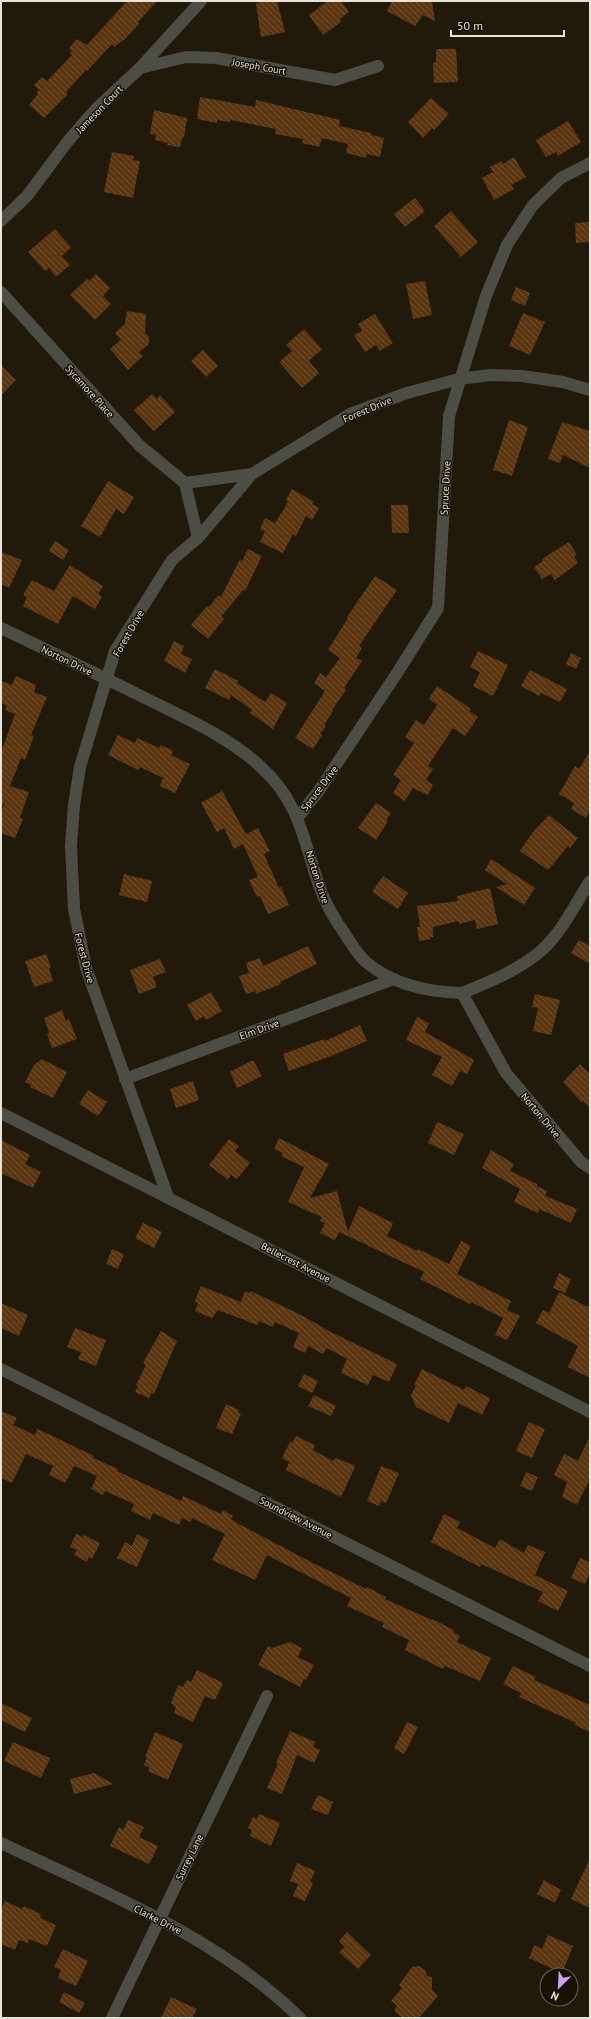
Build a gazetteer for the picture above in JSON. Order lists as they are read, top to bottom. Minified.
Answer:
{"streets":{"street":["Joseph Court","Jameson Court","Sycamore Place","Forest Drive","Spruce Drive","Norton Drive","Elm Drive","Bellecrest Avenue","Soundview Avenue","Surrey Lane","Clarke Drive"]},"crossings":[["Joseph Court","Jameson Court"],["Forest Drive","Spruce Drive"],["Forest Drive","Norton Drive"],["Forest Drive","Elm Drive"],["Forest Drive","Bellecrest Avenue"],["Spruce Drive","Norton Drive"],["Norton Drive","Elm Drive"],["Surrey Lane","Clarke Drive"]],"scale_bar":"50 m","north":"bottom left"}
